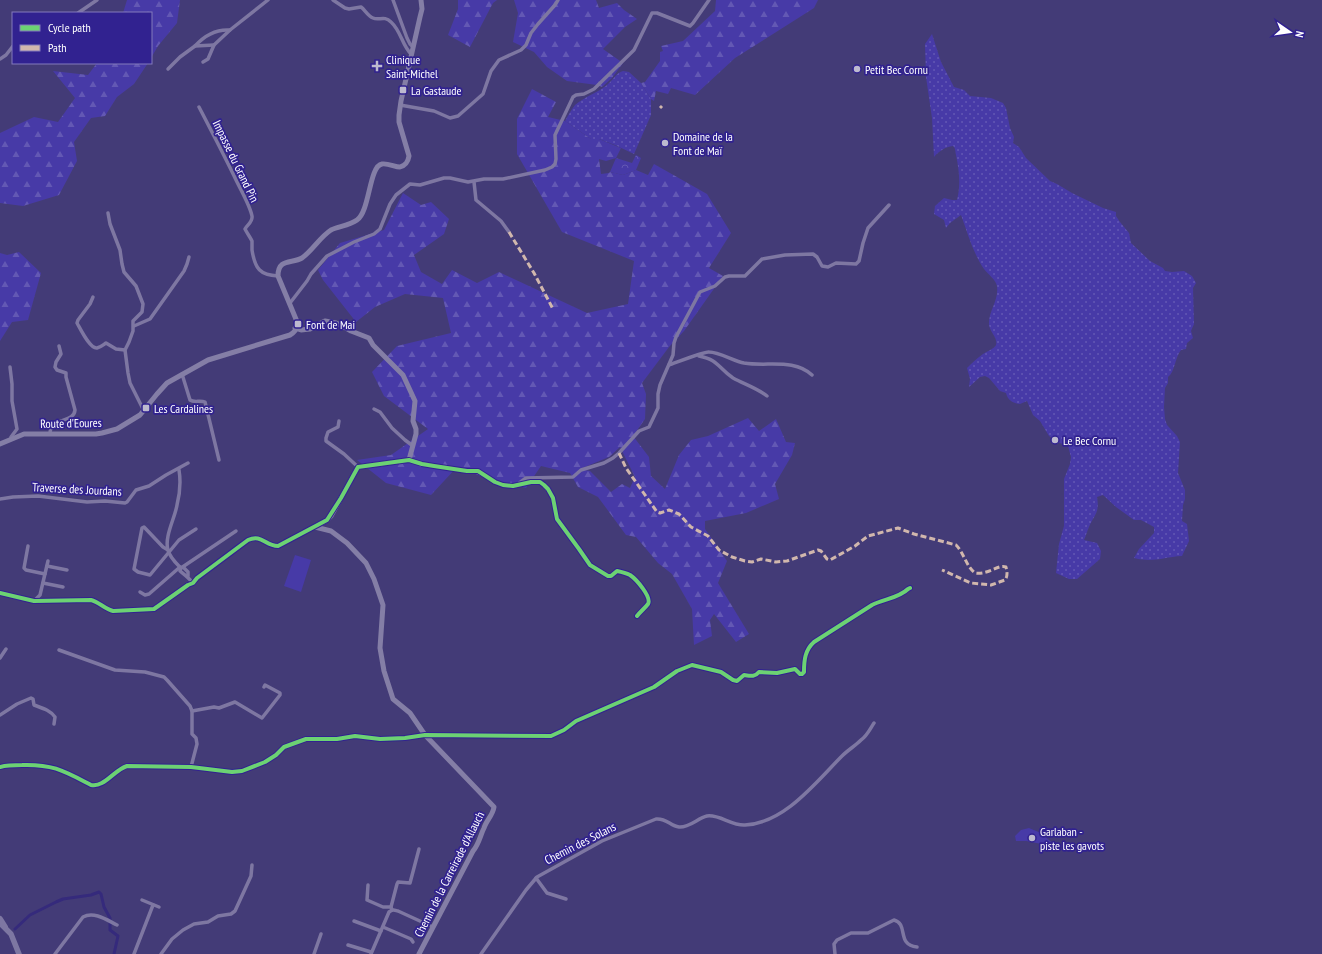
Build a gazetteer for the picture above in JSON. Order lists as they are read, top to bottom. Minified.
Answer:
{"streets":{"street":["Impasse du Grand Pin","Route d'Eoures","Traverse des Jourdans","Chemin des Solans","Chemin de la Carreirade d'Allauch"]},"places":{"health":["Clinique Saint-Michel"],"other":["Petit Bec Cornu","Domaine de la Font de Maï","Le Bec Cornu","Garlaban - piste les gavots"],"transit":["La Gastaude","Font de Mai","Les Cardalines"]},"legend":["Cycle path","Path"],"north":"right"}
